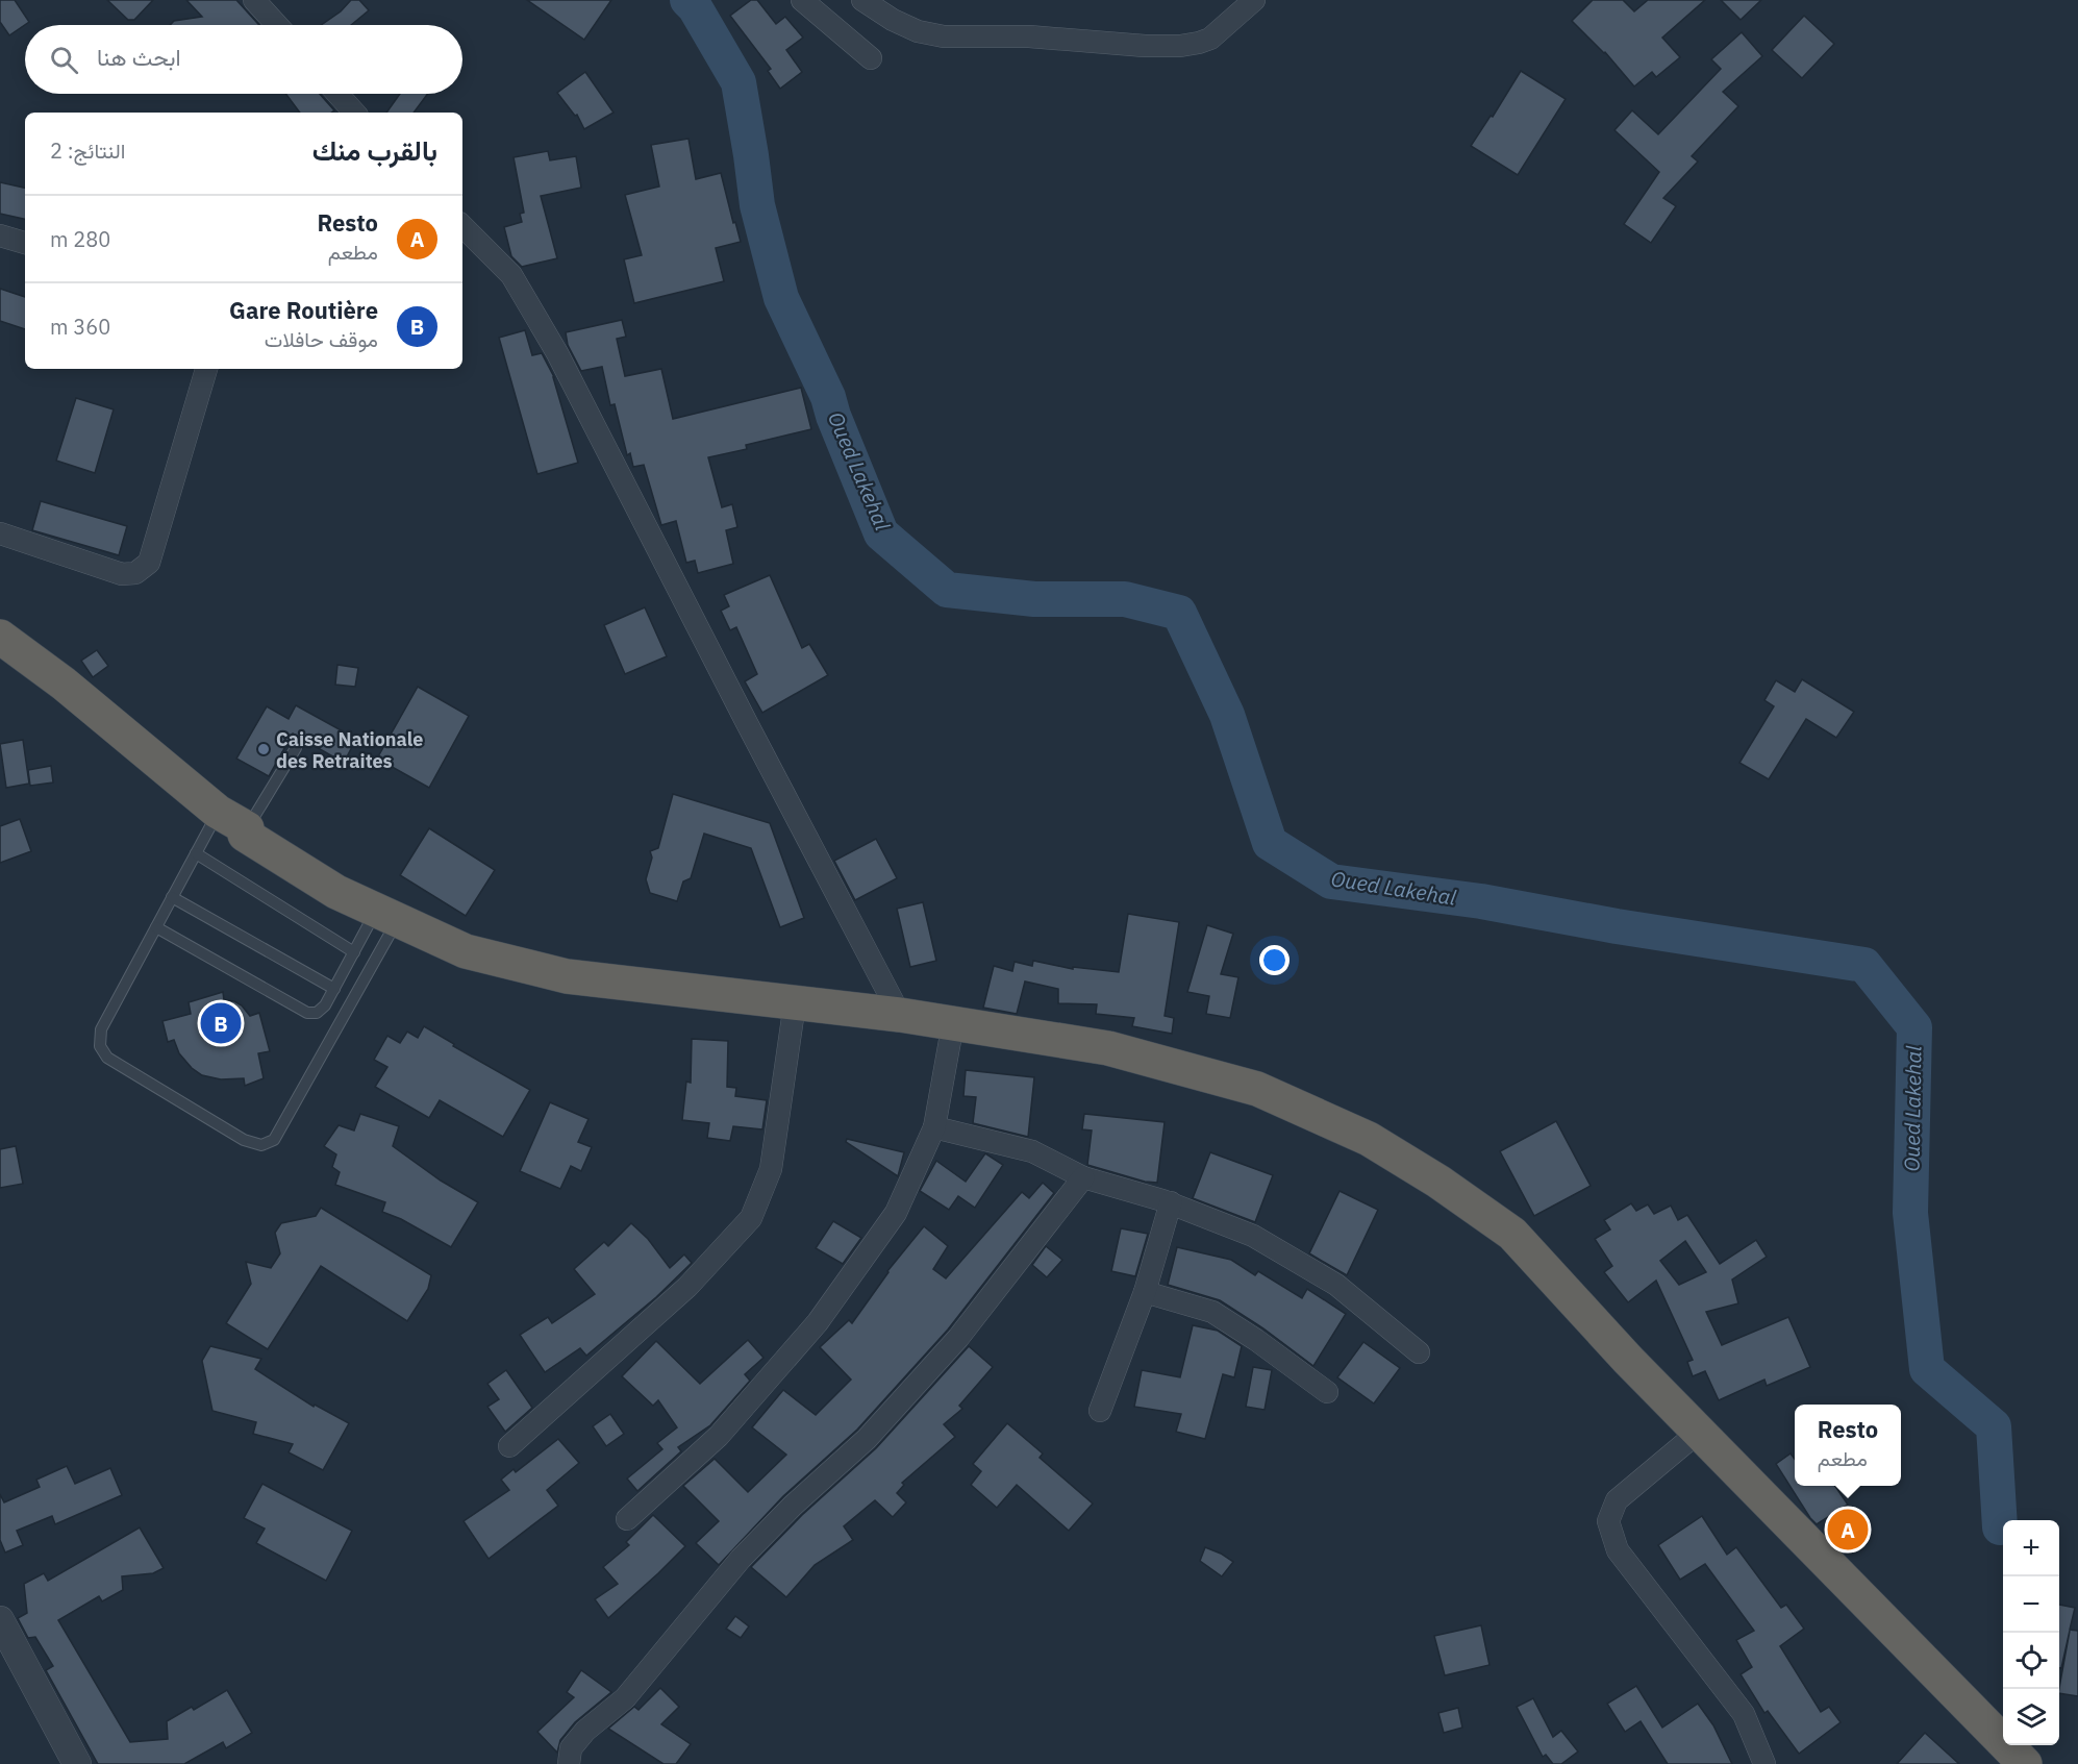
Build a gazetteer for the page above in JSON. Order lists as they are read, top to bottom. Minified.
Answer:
{"water":["Oued Lakehal"],"places":["Caisse Nationale des Retraites"],"page":{"search":"ابحث هنا","heading":["بالقرب منك","النتائج: 2"],"list":[{"mark":"A","name":"Resto","note":"مطعم","value":"280 m"},{"mark":"B","name":"Gare Routière","note":"موقف حافلات","value":"360 m"}],"pins":["B","A"],"popup":["Resto","مطعم"],"map_buttons":["+","−"]}}
